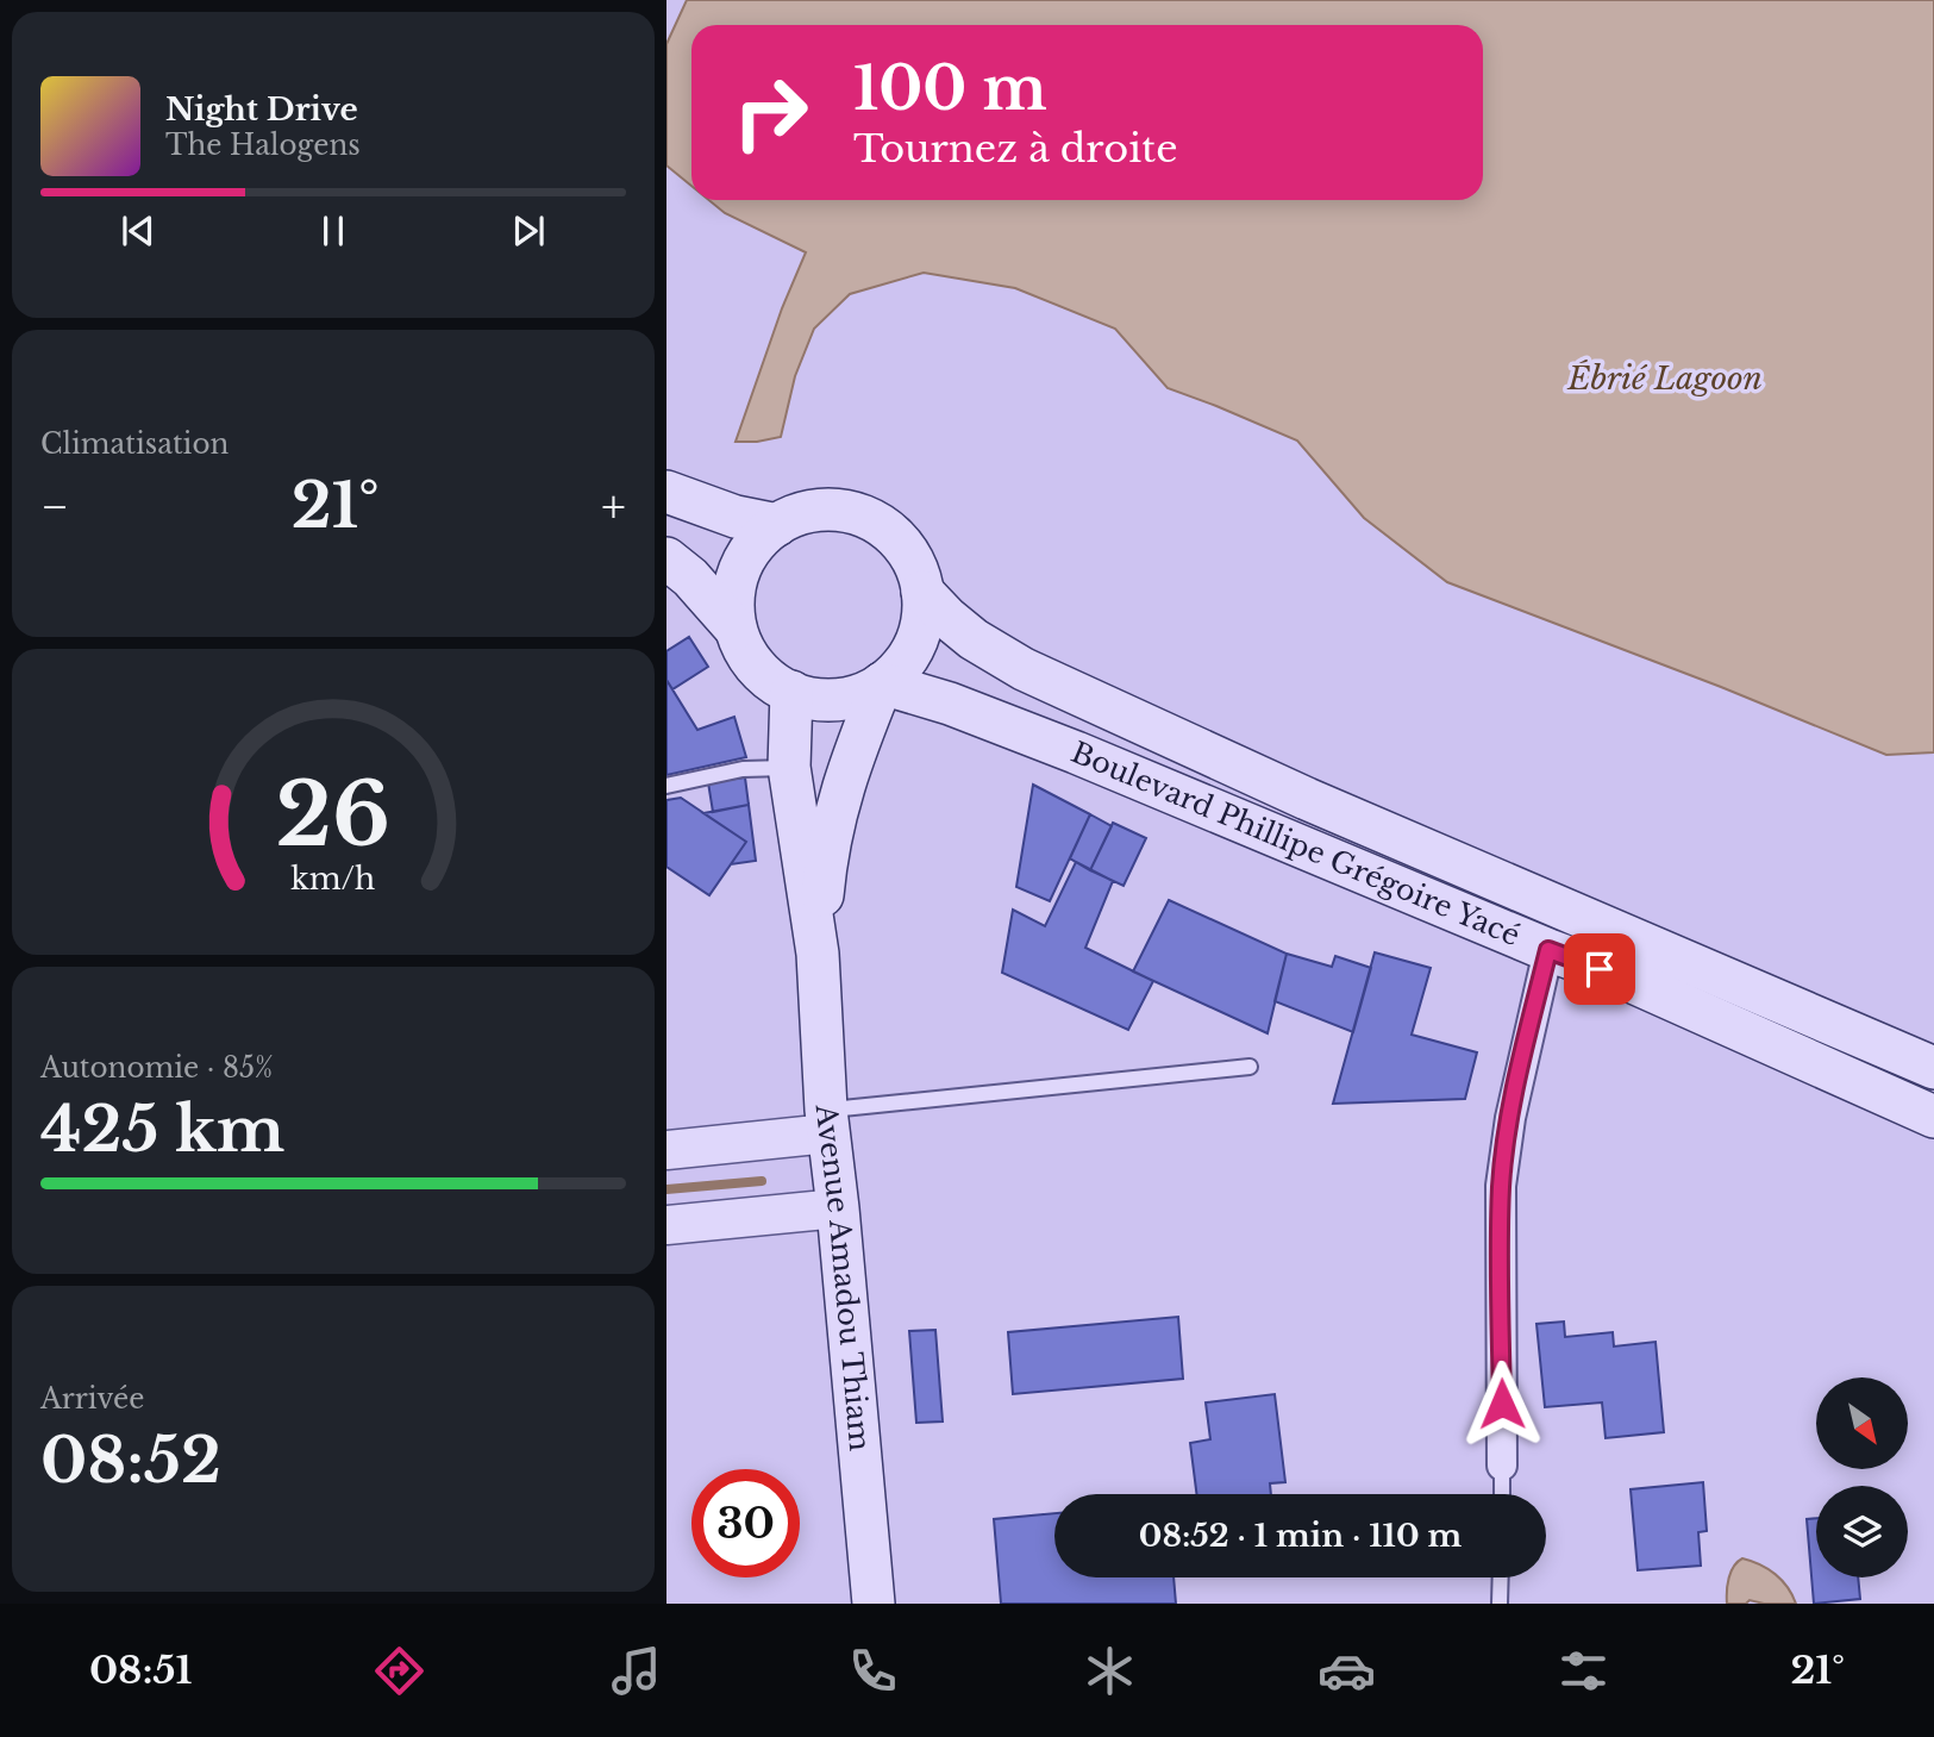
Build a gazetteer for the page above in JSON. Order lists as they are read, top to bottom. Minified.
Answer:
{"streets":{"main road":["Boulevard Phillipe Grégoire Yacé","Avenue Amadou Thiam"]},"crossings":[["Boulevard Phillipe Grégoire Yacé","Avenue Amadou Thiam"]],"water":["Ébrié Lagoon"],"north":"bottom right","page":{"turn":["100 m","Tournez à droite"],"song":["Night Drive","The Halogens"],"tile":["Climatisation",["Autonomie · 85%","425 km"],["Arrivée","08:52"]],"heat":["−","21°","+"],"limit":"30","trip":"08:52 · 1 min · 110 m","tabs":["08:51","21°"],"gauge":["26","km/h"]}}
